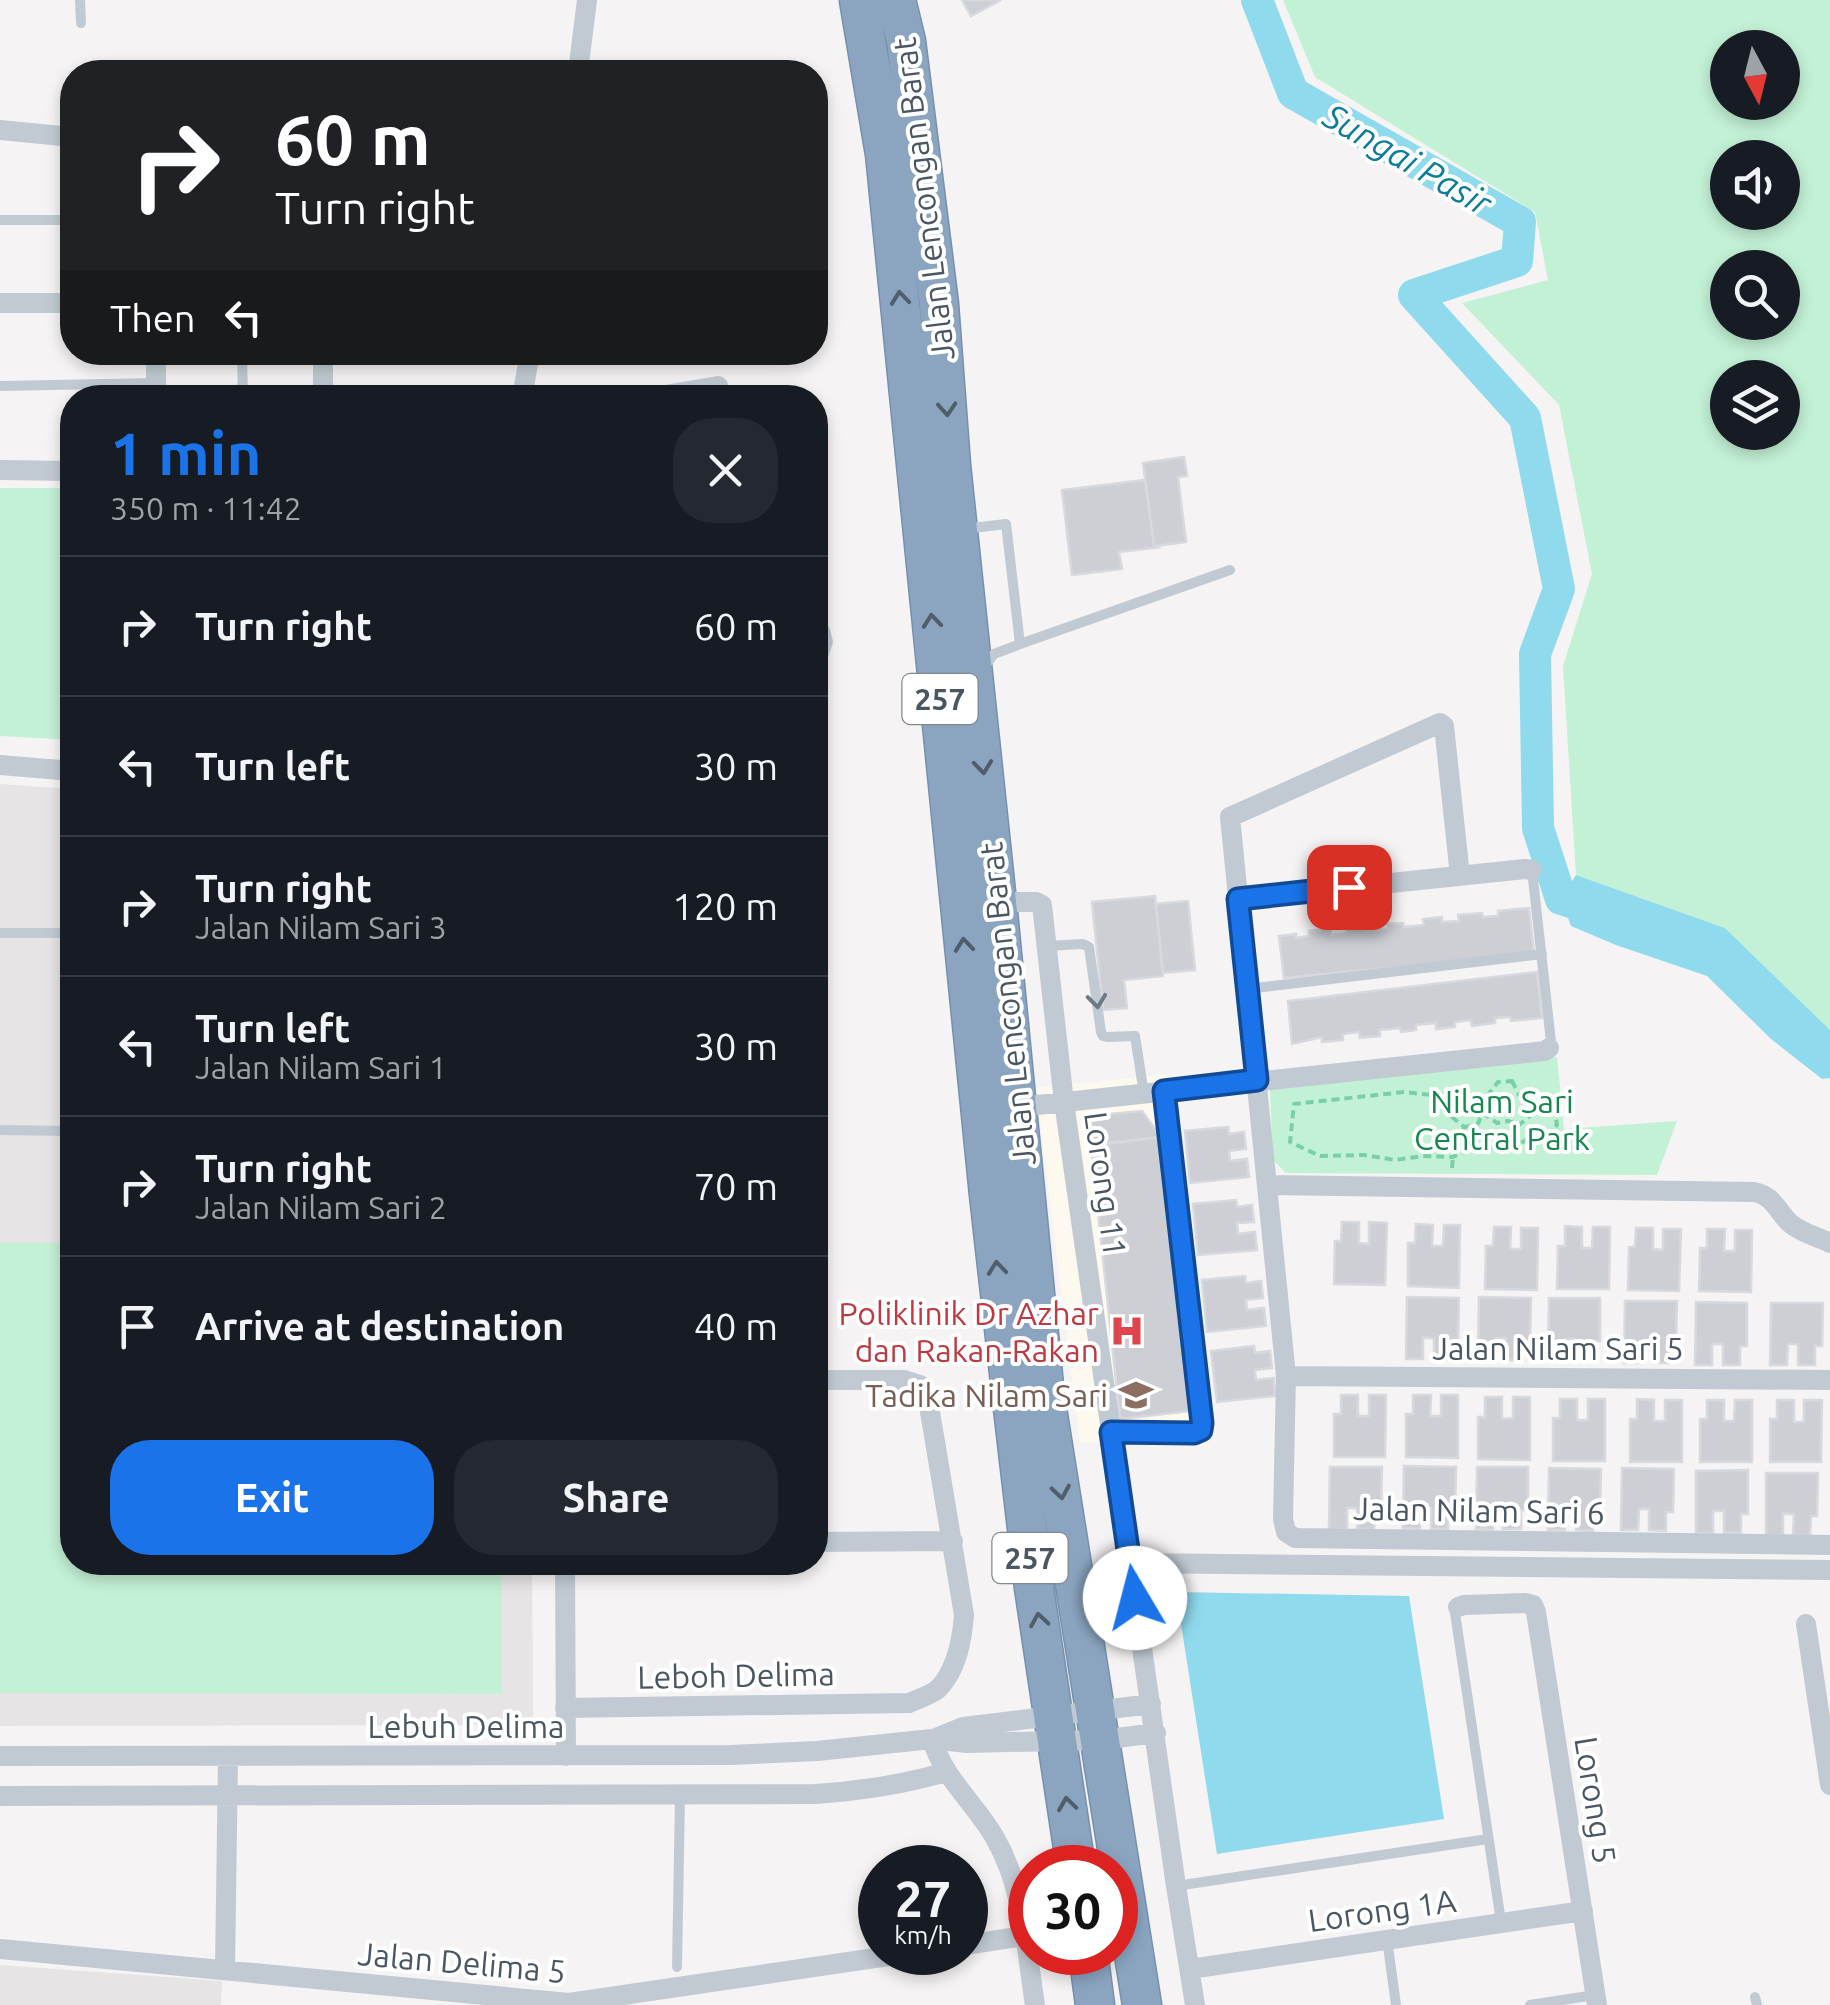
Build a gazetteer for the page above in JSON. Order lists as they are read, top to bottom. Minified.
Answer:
{"streets":{"highway":["Jalan Lencongan Barat","257"],"street":["Lorong 11","Jalan Nilam Sari 5","Jalan Nilam Sari 6","Leboh Delima","Lebuh Delima","Lorong 5","Lorong 1A","Jalan Delima 5"]},"crossings":[["Jalan Lencongan Barat","Lorong 11"],["Jalan Lencongan Barat","Lebuh Delima"],["Lorong 11","Lorong 1A"],["Jalan Nilam Sari 5","Jalan Nilam Sari 6"],["Lorong 5","Lorong 1A"]],"water":["Sungai Pasir"],"parks":["Nilam Sari Central Park"],"places":{"hospital":["Poliklinik Dr Azhar dan Rakan-Rakan"],"school or university":["Tadika Nilam Sari"]},"north":"bottom","page":{"turn":["60 m","Turn right"],"then":"Then","heading":["1 min","350 m · 11:42"],"list":[{"name":"Turn right","value":"60 m"},{"name":"Turn left","value":"30 m"},{"name":"Turn right","note":"Jalan Nilam Sari 3","value":"120 m"},{"name":"Turn left","note":"Jalan Nilam Sari 1","value":"30 m"},{"name":"Turn right","note":"Jalan Nilam Sari 2","value":"70 m"},{"name":"Arrive at destination","value":"40 m"}],"buttons":["Exit","Share"],"speed":"27 km/h","limit":"30"}}
